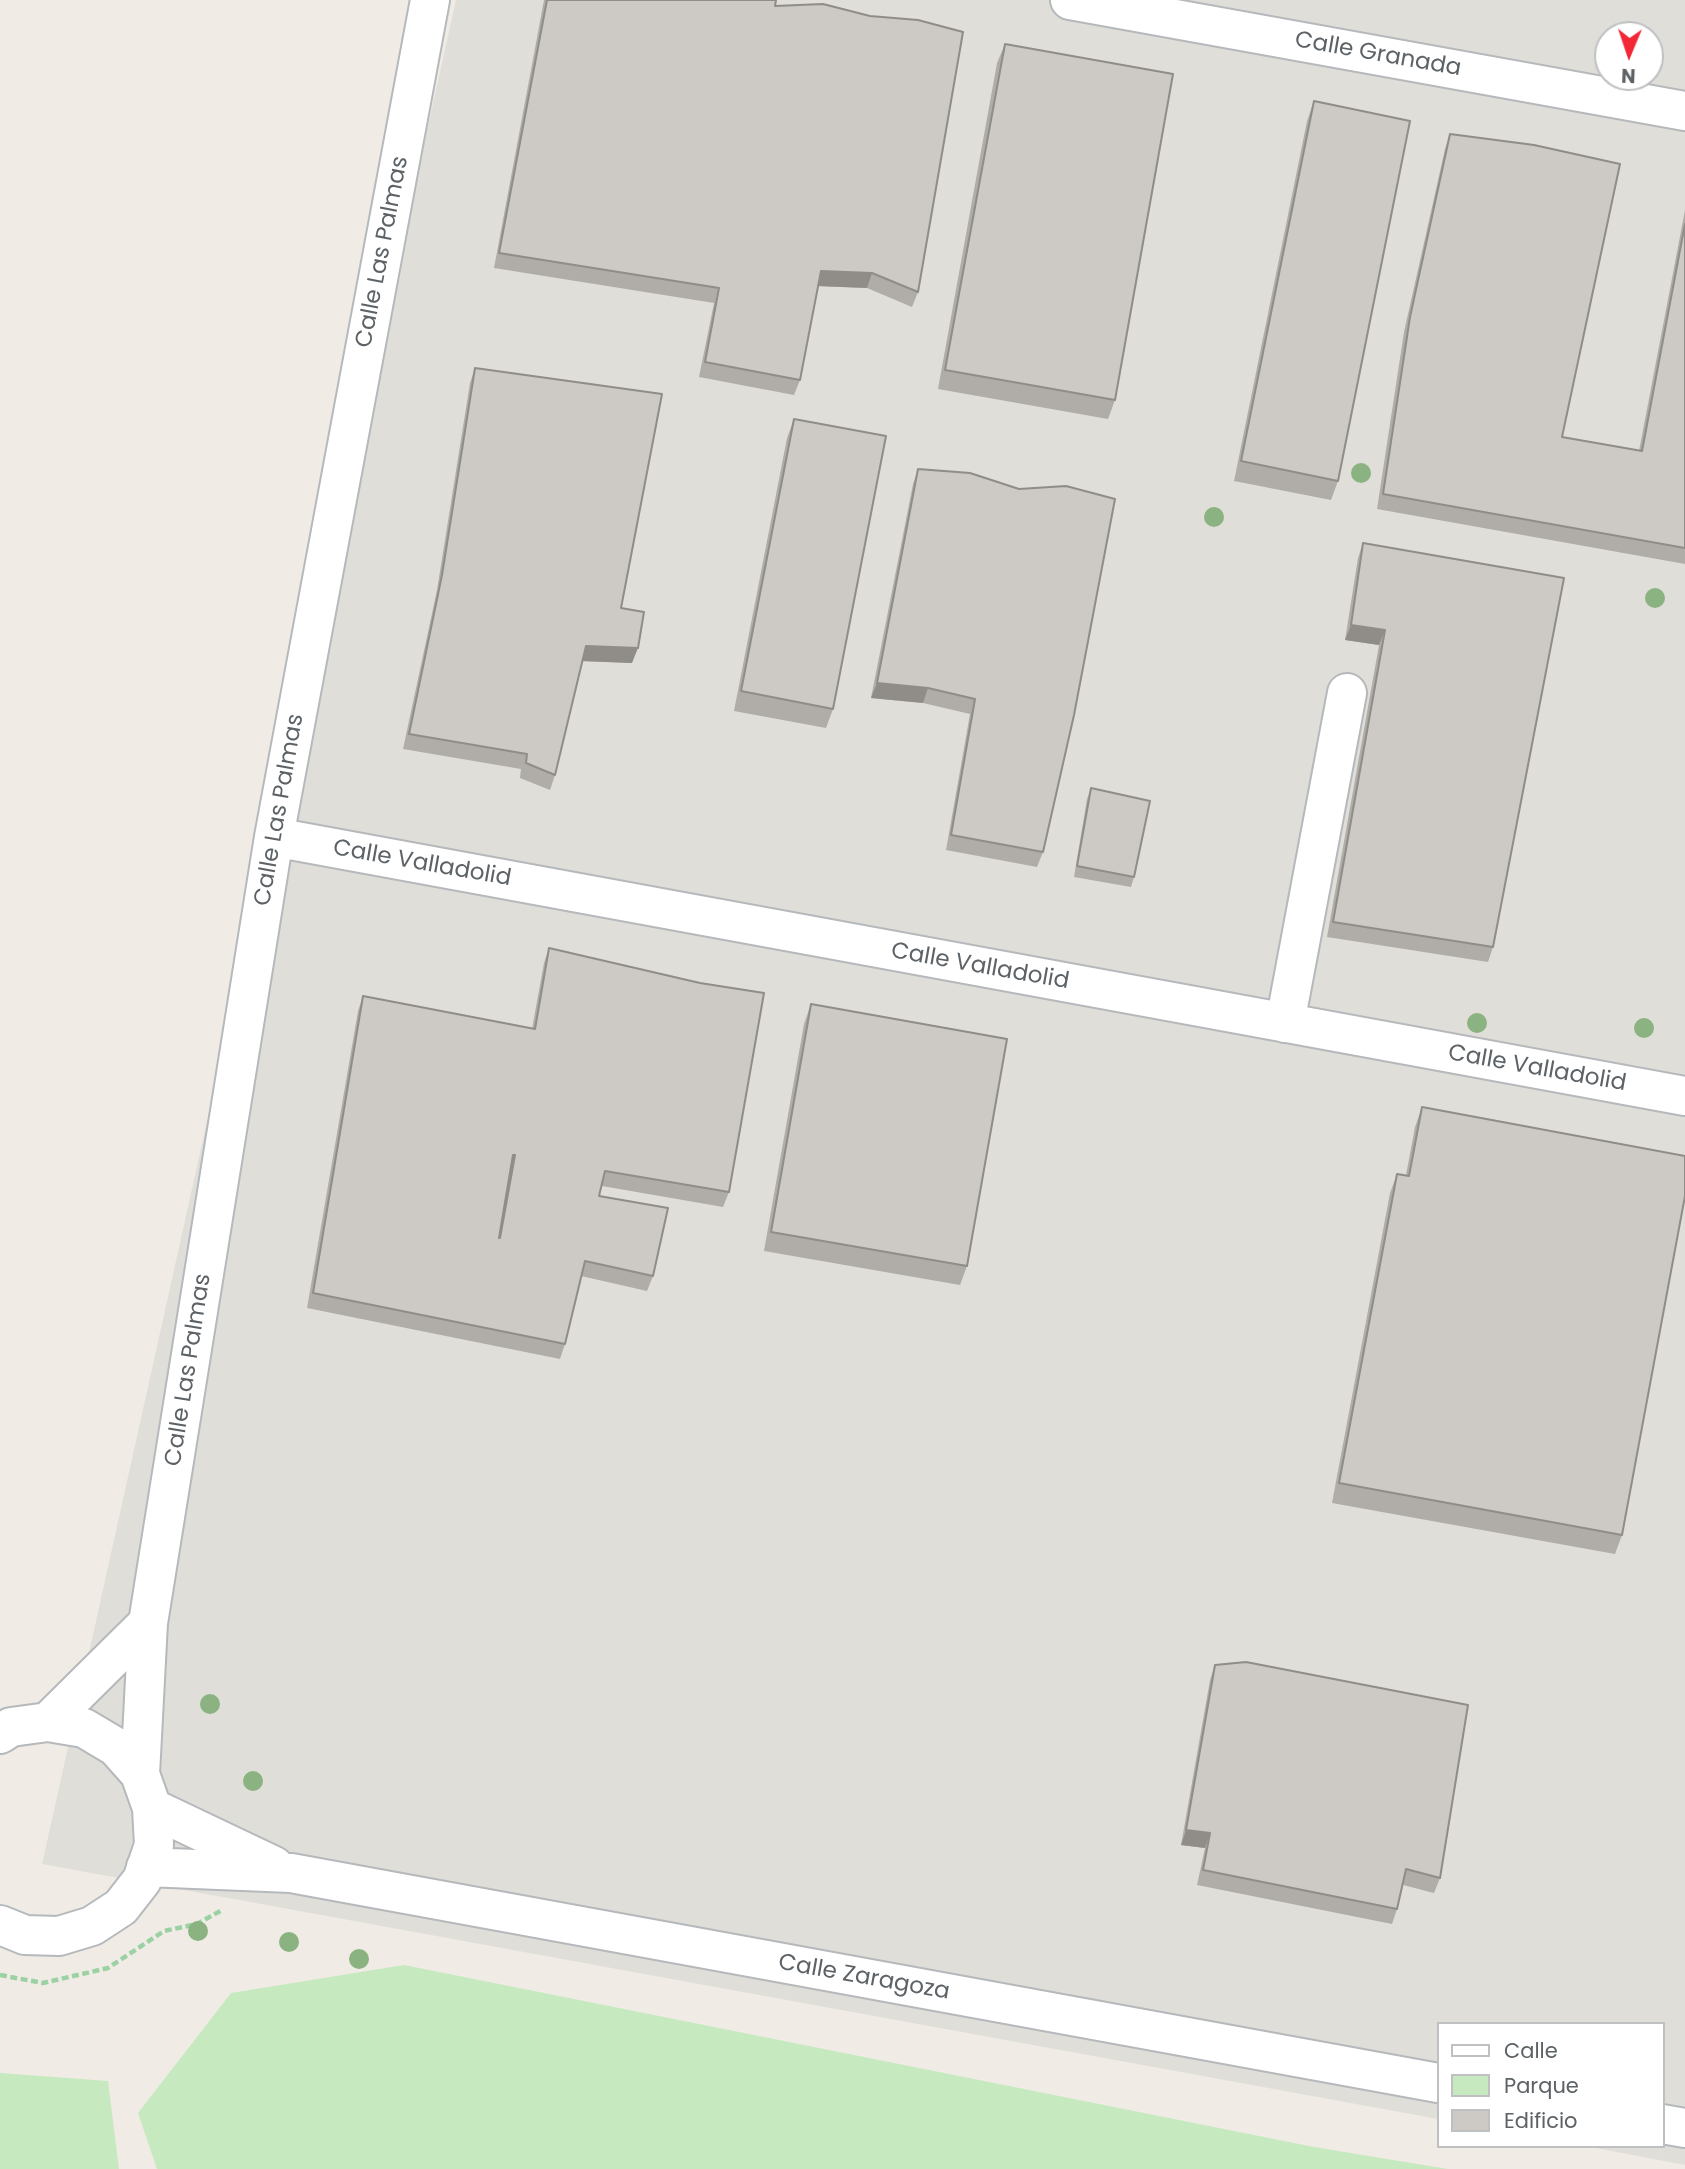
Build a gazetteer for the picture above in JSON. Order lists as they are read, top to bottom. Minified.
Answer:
{"streets":{"street":["Calle Granada","Calle Las Palmas","Calle Valladolid","Calle Zaragoza"]},"crossings":[["Calle Las Palmas","Calle Valladolid"],["Calle Las Palmas","Calle Zaragoza"]],"legend":["Calle","Parque","Edificio"],"north":"bottom"}
